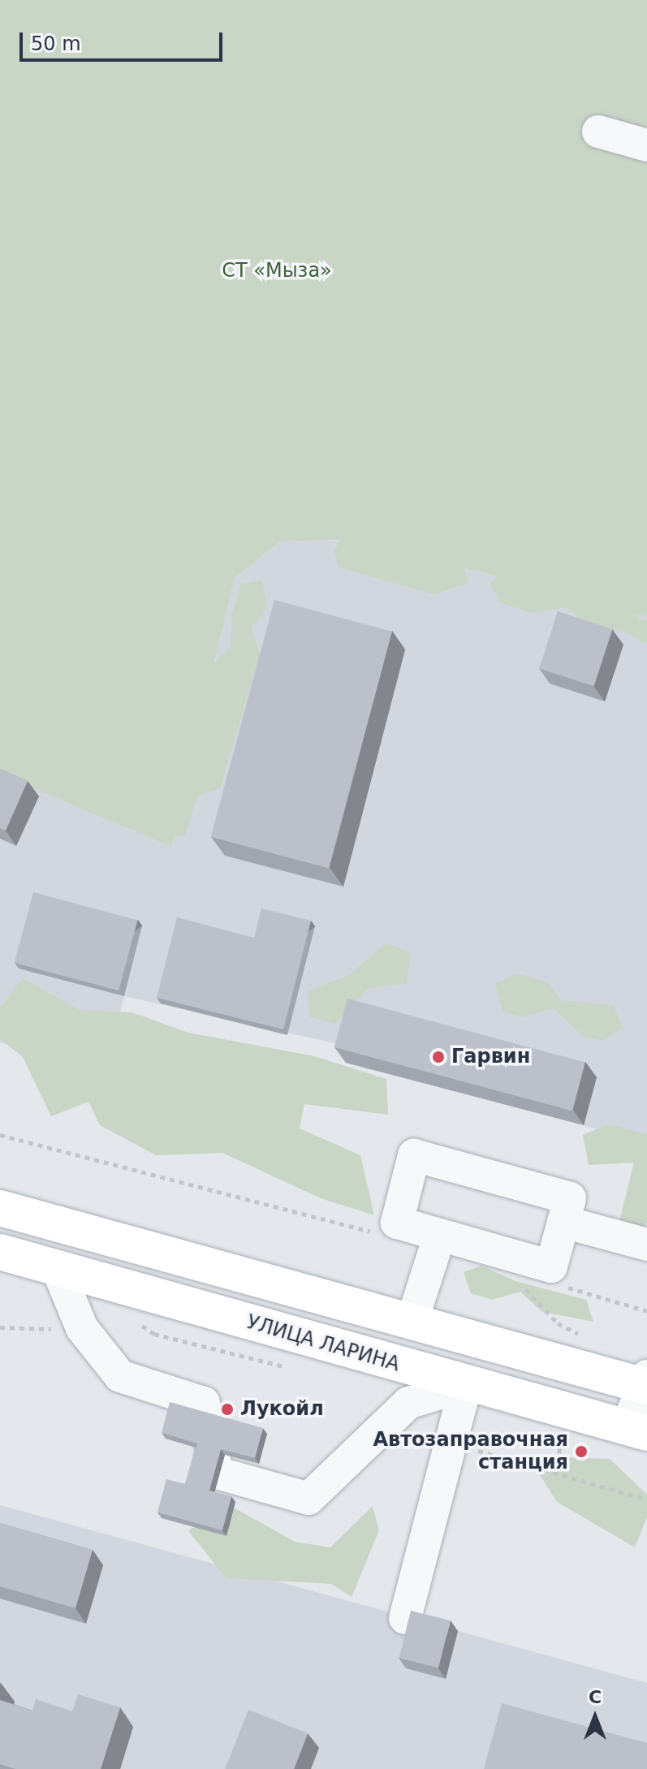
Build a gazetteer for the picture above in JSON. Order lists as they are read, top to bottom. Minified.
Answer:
{"streets":{"main road":["УЛИЦА ЛАРИНА"]},"parks":["СТ «Мыза»"],"places":["Гарвин","Лукойл","Автозаправочная станция"],"scale_bar":"50 m","north":"top"}
